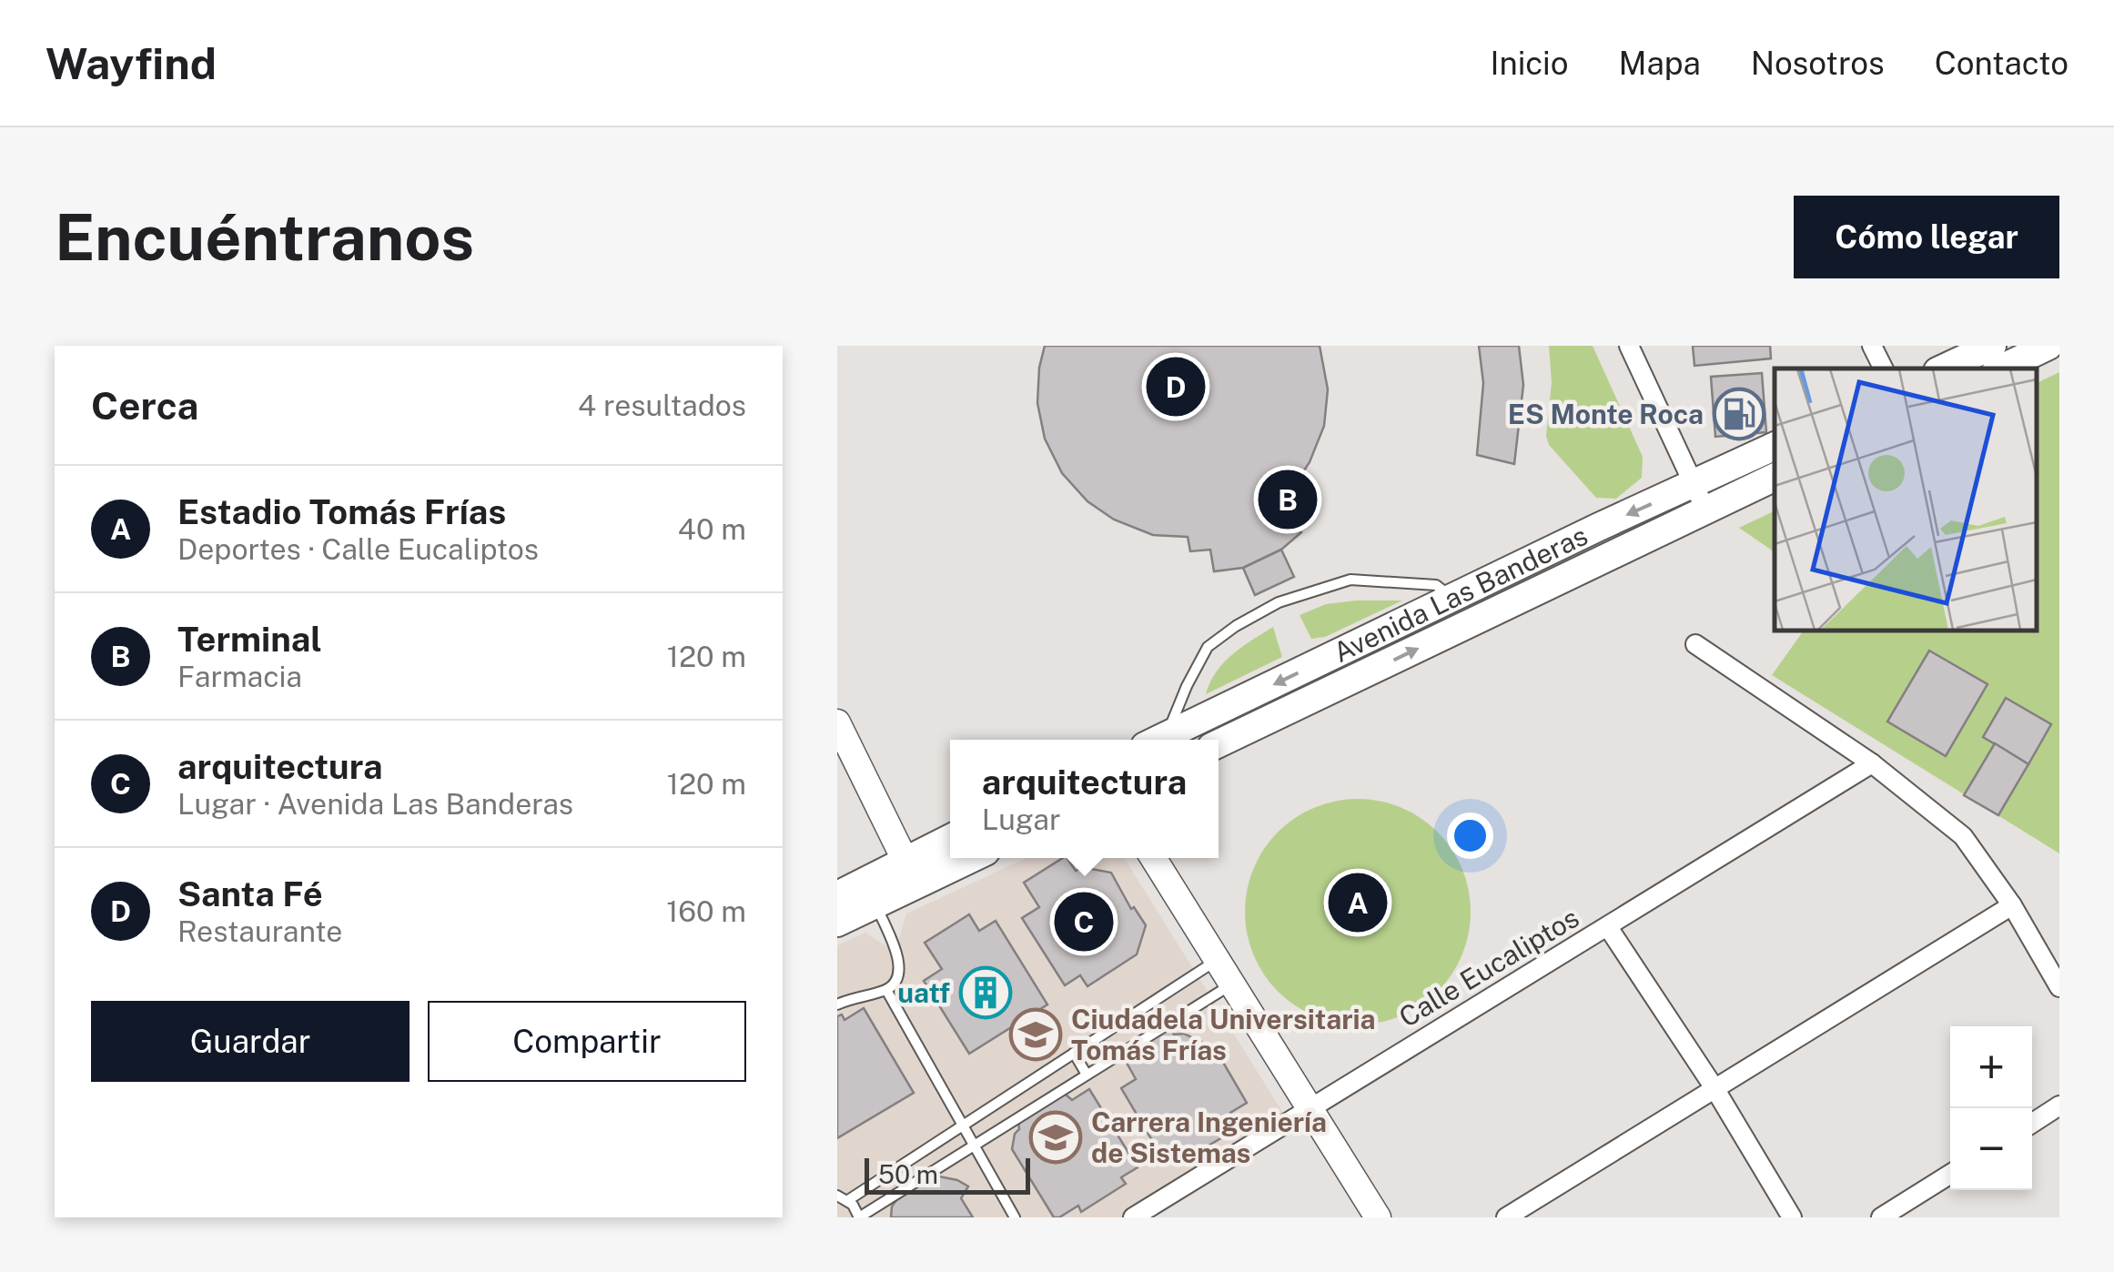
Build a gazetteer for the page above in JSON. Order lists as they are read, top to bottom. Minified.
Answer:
{"streets":{"main road":["Avenida Las Banderas"],"street":["Calle Eucaliptos"]},"places":{"fuel station":["ES Monte Roca"],"building":["uatf"],"school or university":["Ciudadela Universitaria Tomás Frías","Carrera Ingeniería de Sistemas"]},"scale_bar":"50 m","page":{"header":"Wayfind","nav":["Inicio","Mapa","Nosotros","Contacto"],"buttons":["Cómo llegar",["Guardar","Compartir"]],"title":"Encuéntranos","heading":["Cerca","4 resultados"],"pins":["D","B","A","C"],"list":[{"mark":"A","name":"Estadio Tomás Frías","note":"Deportes · Calle Eucaliptos","value":"40 m"},{"mark":"B","name":"Terminal","note":"Farmacia","value":"120 m"},{"mark":"C","name":"arquitectura","note":"Lugar · Avenida Las Banderas","value":"120 m"},{"mark":"D","name":"Santa Fé","note":"Restaurante","value":"160 m"}],"popup":["arquitectura","Lugar"],"map_buttons":["+","−"],"scale":"50 m"}}
